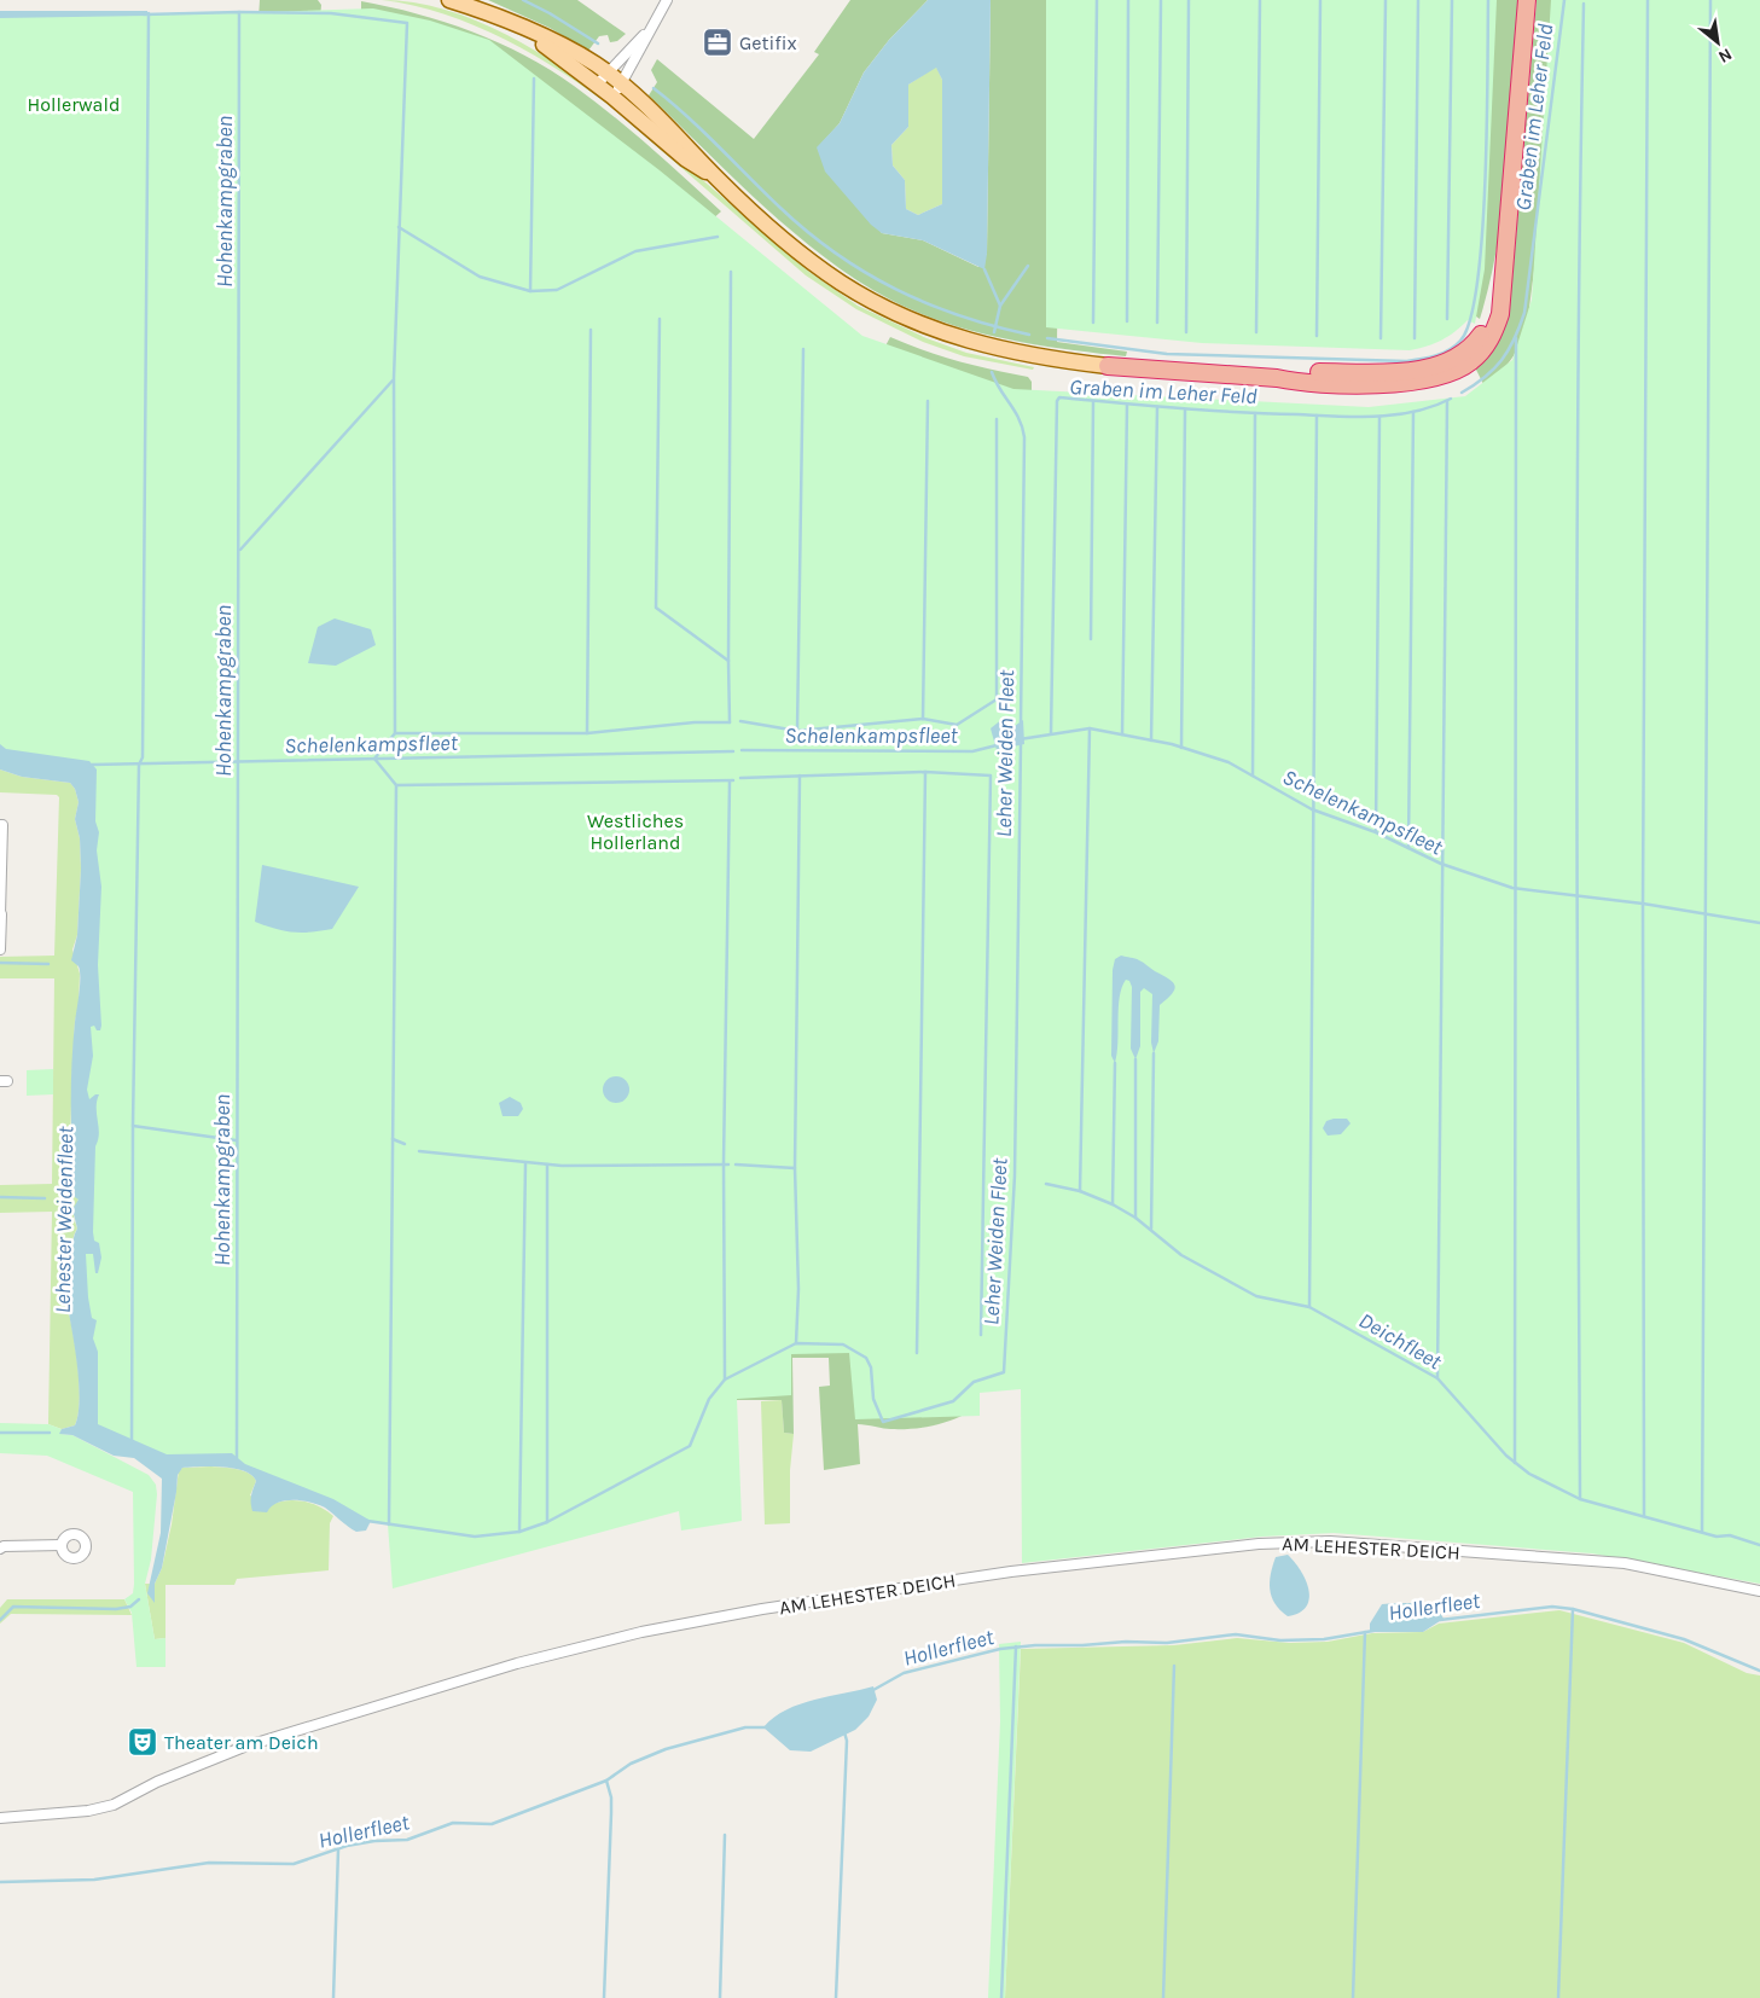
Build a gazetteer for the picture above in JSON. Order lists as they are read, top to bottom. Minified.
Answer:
{"streets":{"street":["AM LEHESTER DEICH"]},"water":["Graben im Leher Feld","Hohenkampgraben","Schelenkampsfleet","Leher Weiden Fleet","Lehester Weidenfleet","Deichfleet","Hollerfleet"],"parks":["Hollerwald","Westliches Hollerland"],"places":{"office":["Getifix"],"theatre":["Theater am Deich"]},"north":"bottom right"}
